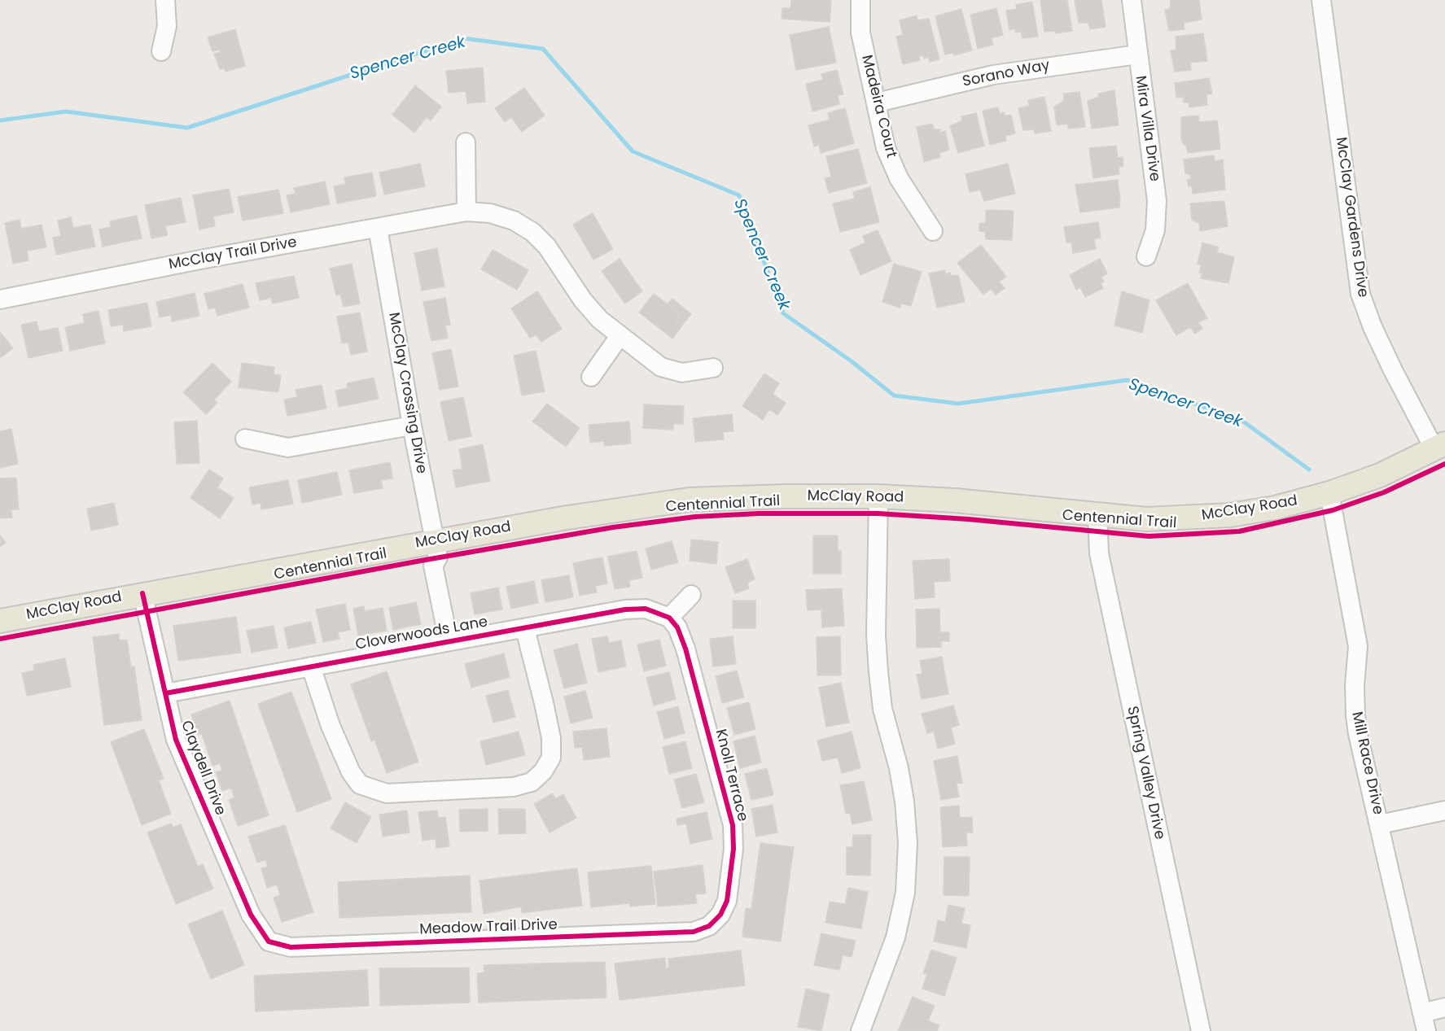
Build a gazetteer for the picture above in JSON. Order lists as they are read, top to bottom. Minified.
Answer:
{"streets":{"main road":["McClay Road"],"street":["Sorano Way","Madeira Court","Mira Villa Drive","McClay Gardens Drive","McClay Trail Drive","McClay Crossing Drive","Cloverwoods Lane","Mill Race Drive","Claydell Drive","Spring Valley Drive","Knoll Terrace","Meadow Trail Drive"],"cycle path":["Centennial Trail"]},"crossings":[["Sorano Way","Madeira Court"],["Sorano Way","Mira Villa Drive"],["McClay Gardens Drive","McClay Road"],["McClay Trail Drive","McClay Crossing Drive"],["McClay Crossing Drive","McClay Road"],["McClay Crossing Drive","Cloverwoods Lane"],["McClay Road","Mill Race Drive"],["McClay Road","Claydell Drive"],["McClay Road","Spring Valley Drive"],["Cloverwoods Lane","Claydell Drive"],["Cloverwoods Lane","Knoll Terrace"],["Claydell Drive","Meadow Trail Drive"],["Knoll Terrace","Meadow Trail Drive"]],"water":["Spencer Creek"]}
